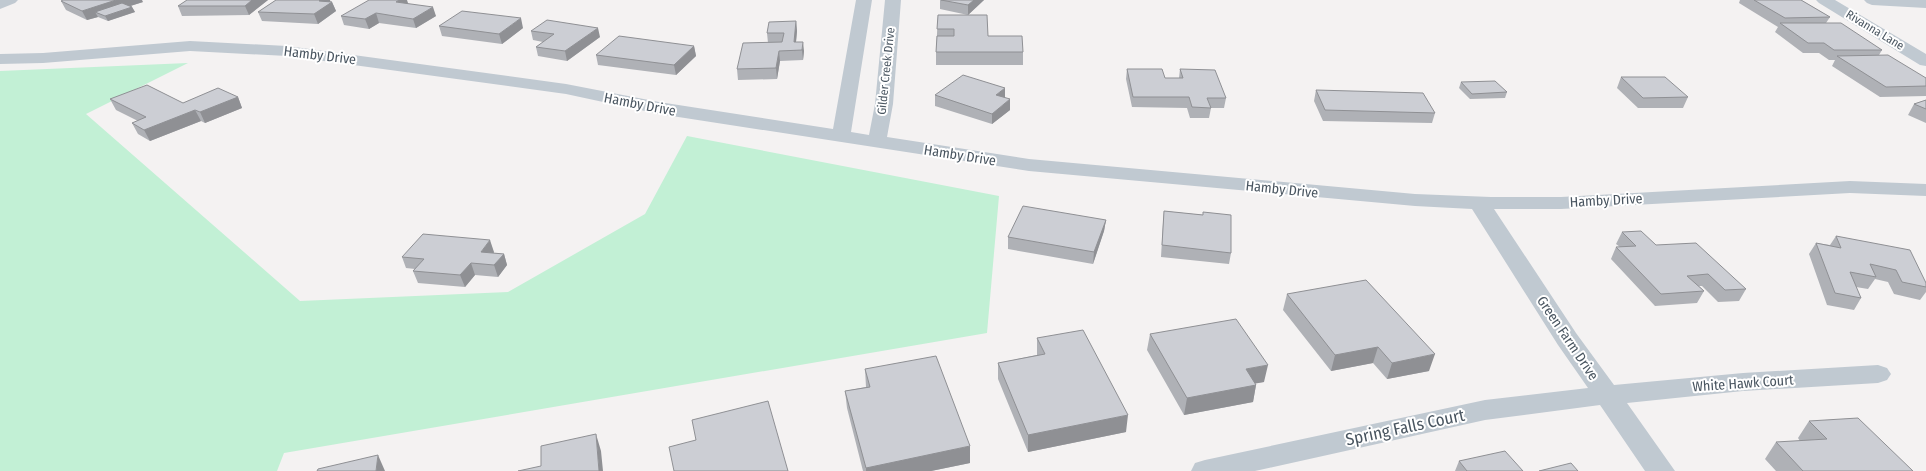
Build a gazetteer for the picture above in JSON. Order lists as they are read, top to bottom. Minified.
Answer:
{"streets":{"street":["Rivanna Lane","Hamby Drive","Gilder Creek Drive","Green Farm Drive","White Hawk Court","Spring Falls Court"]},"crossings":[["Hamby Drive","Gilder Creek Drive"],["Hamby Drive","Green Farm Drive"],["Green Farm Drive","White Hawk Court"],["Green Farm Drive","Spring Falls Court"],["White Hawk Court","Spring Falls Court"]]}
